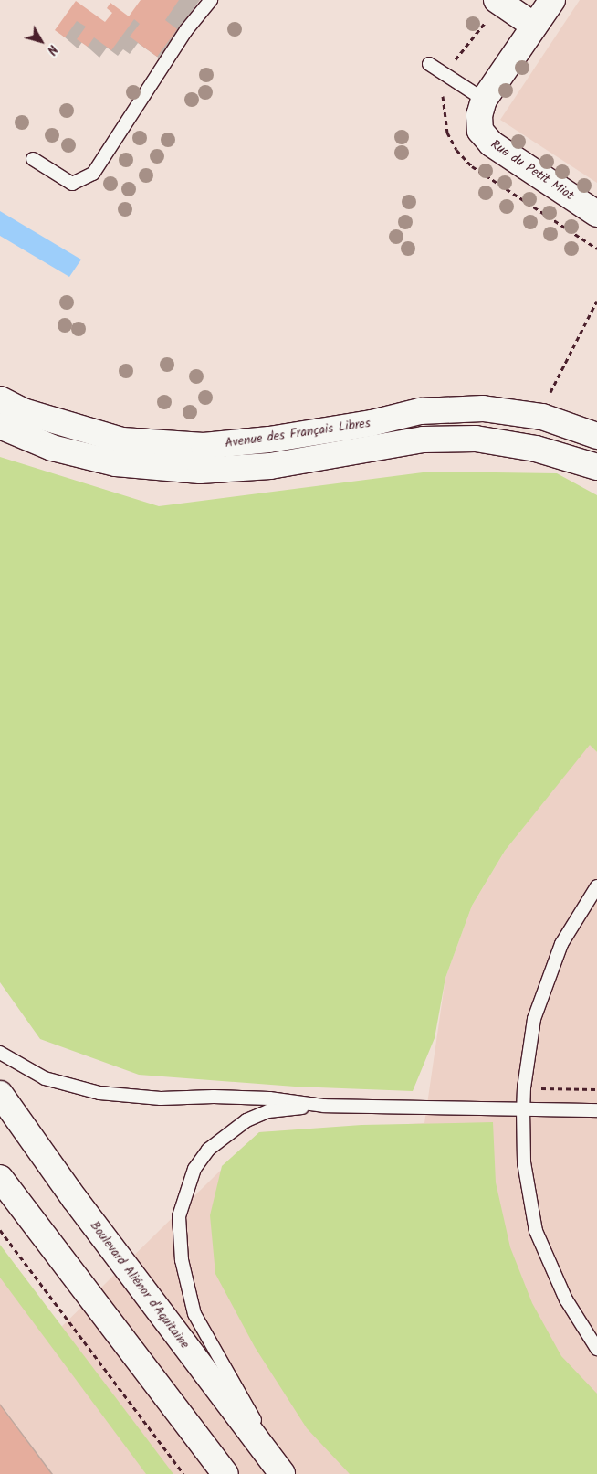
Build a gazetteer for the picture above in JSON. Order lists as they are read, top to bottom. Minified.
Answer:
{"streets":{"main road":["Rue du Petit Miot","Avenue des Français Libres","Boulevard Aliénor d'Aquitaine"]},"north":"bottom right"}
